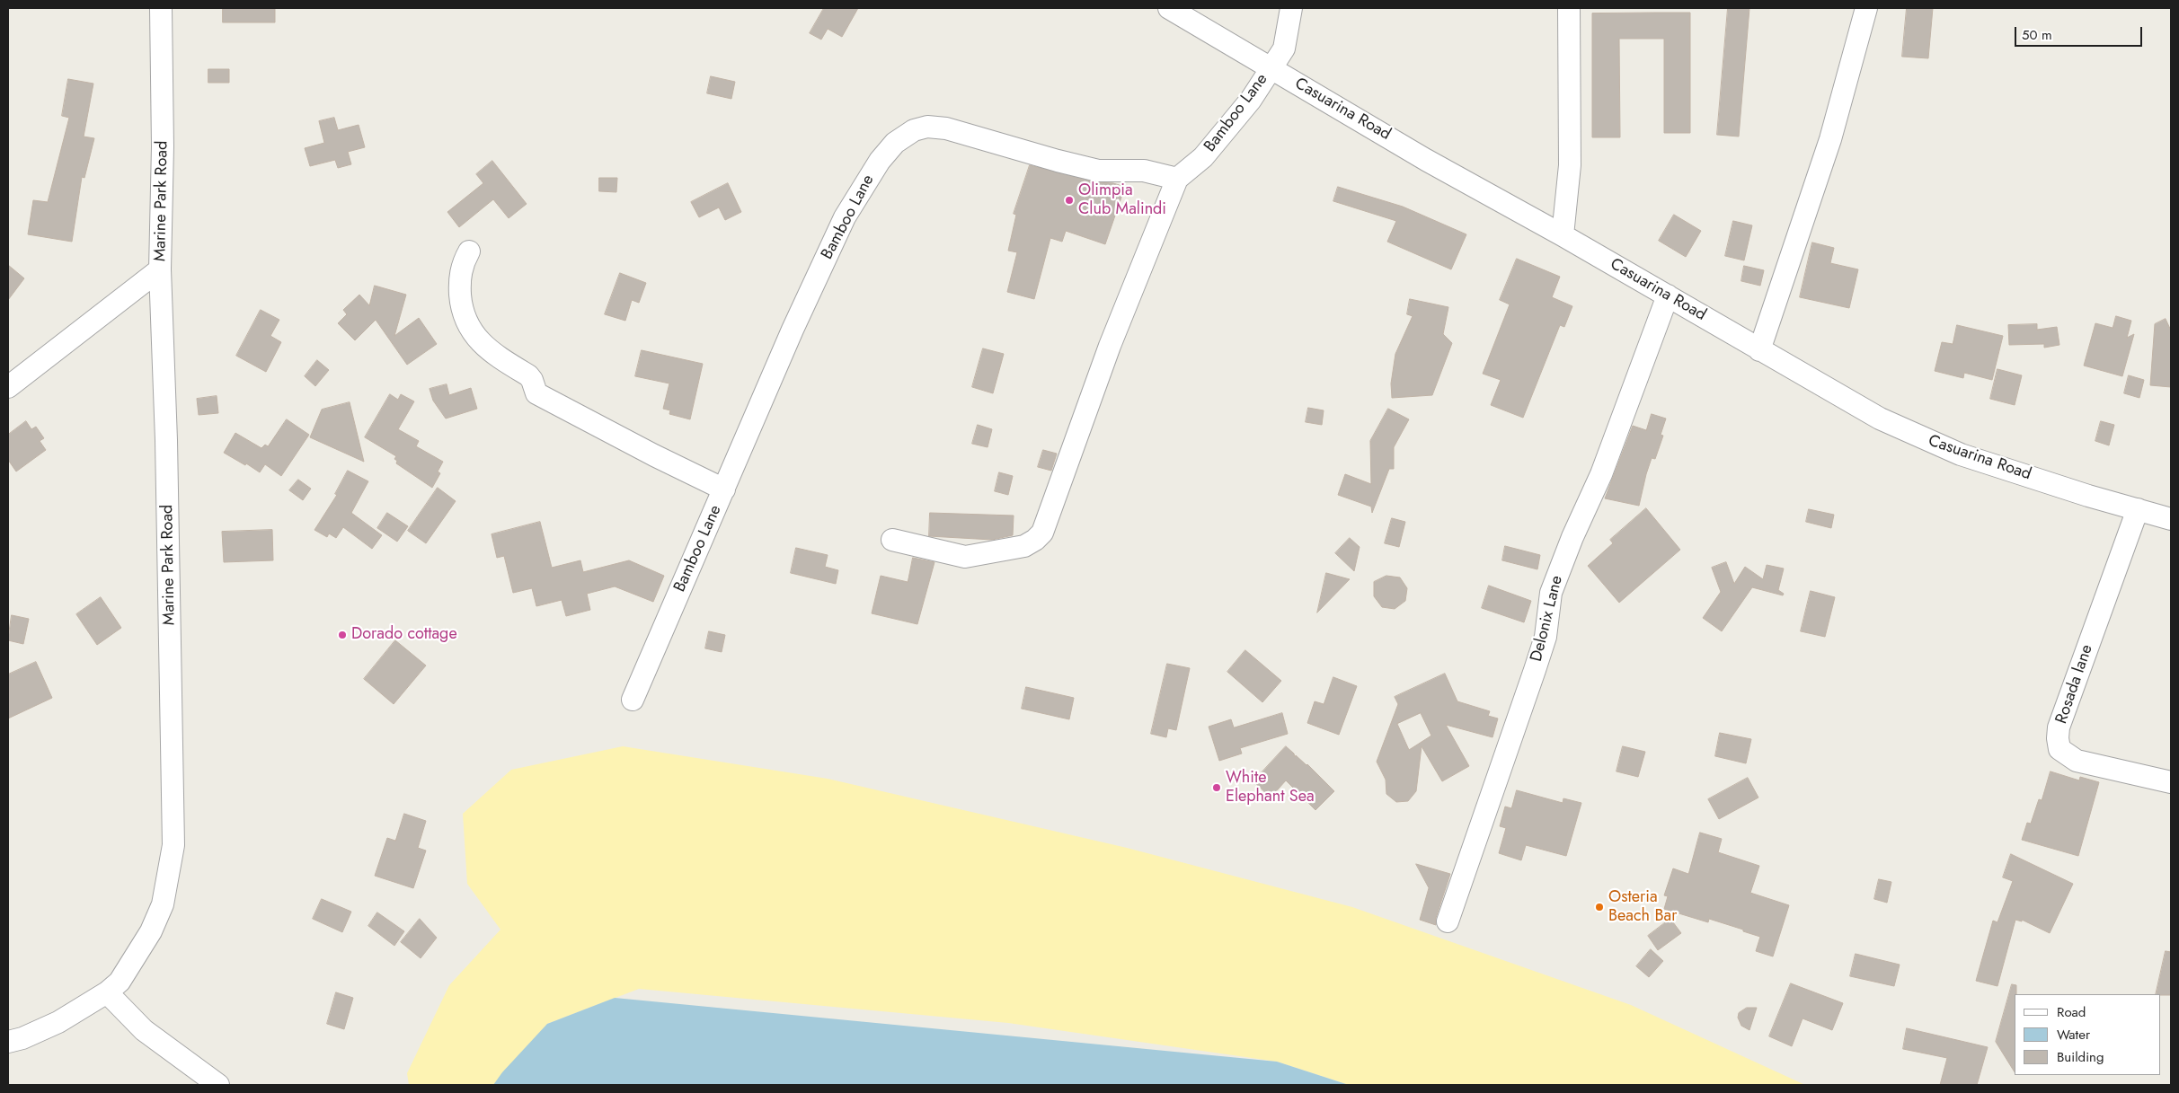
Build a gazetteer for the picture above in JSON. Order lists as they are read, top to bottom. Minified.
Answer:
{"streets":{"street":["Casuarina Road","Bamboo Lane","Marine Park Road","Delonix Lane","Rosada lane"]},"crossings":[["Casuarina Road","Bamboo Lane"],["Casuarina Road","Delonix Lane"],["Casuarina Road","Rosada lane"]],"places":["Olimpia Club Malindi","Dorado cottage","White Elephant Sea","Osteria Beach Bar"],"legend":["Road","Water","Building"],"scale_bar":"50 m"}
